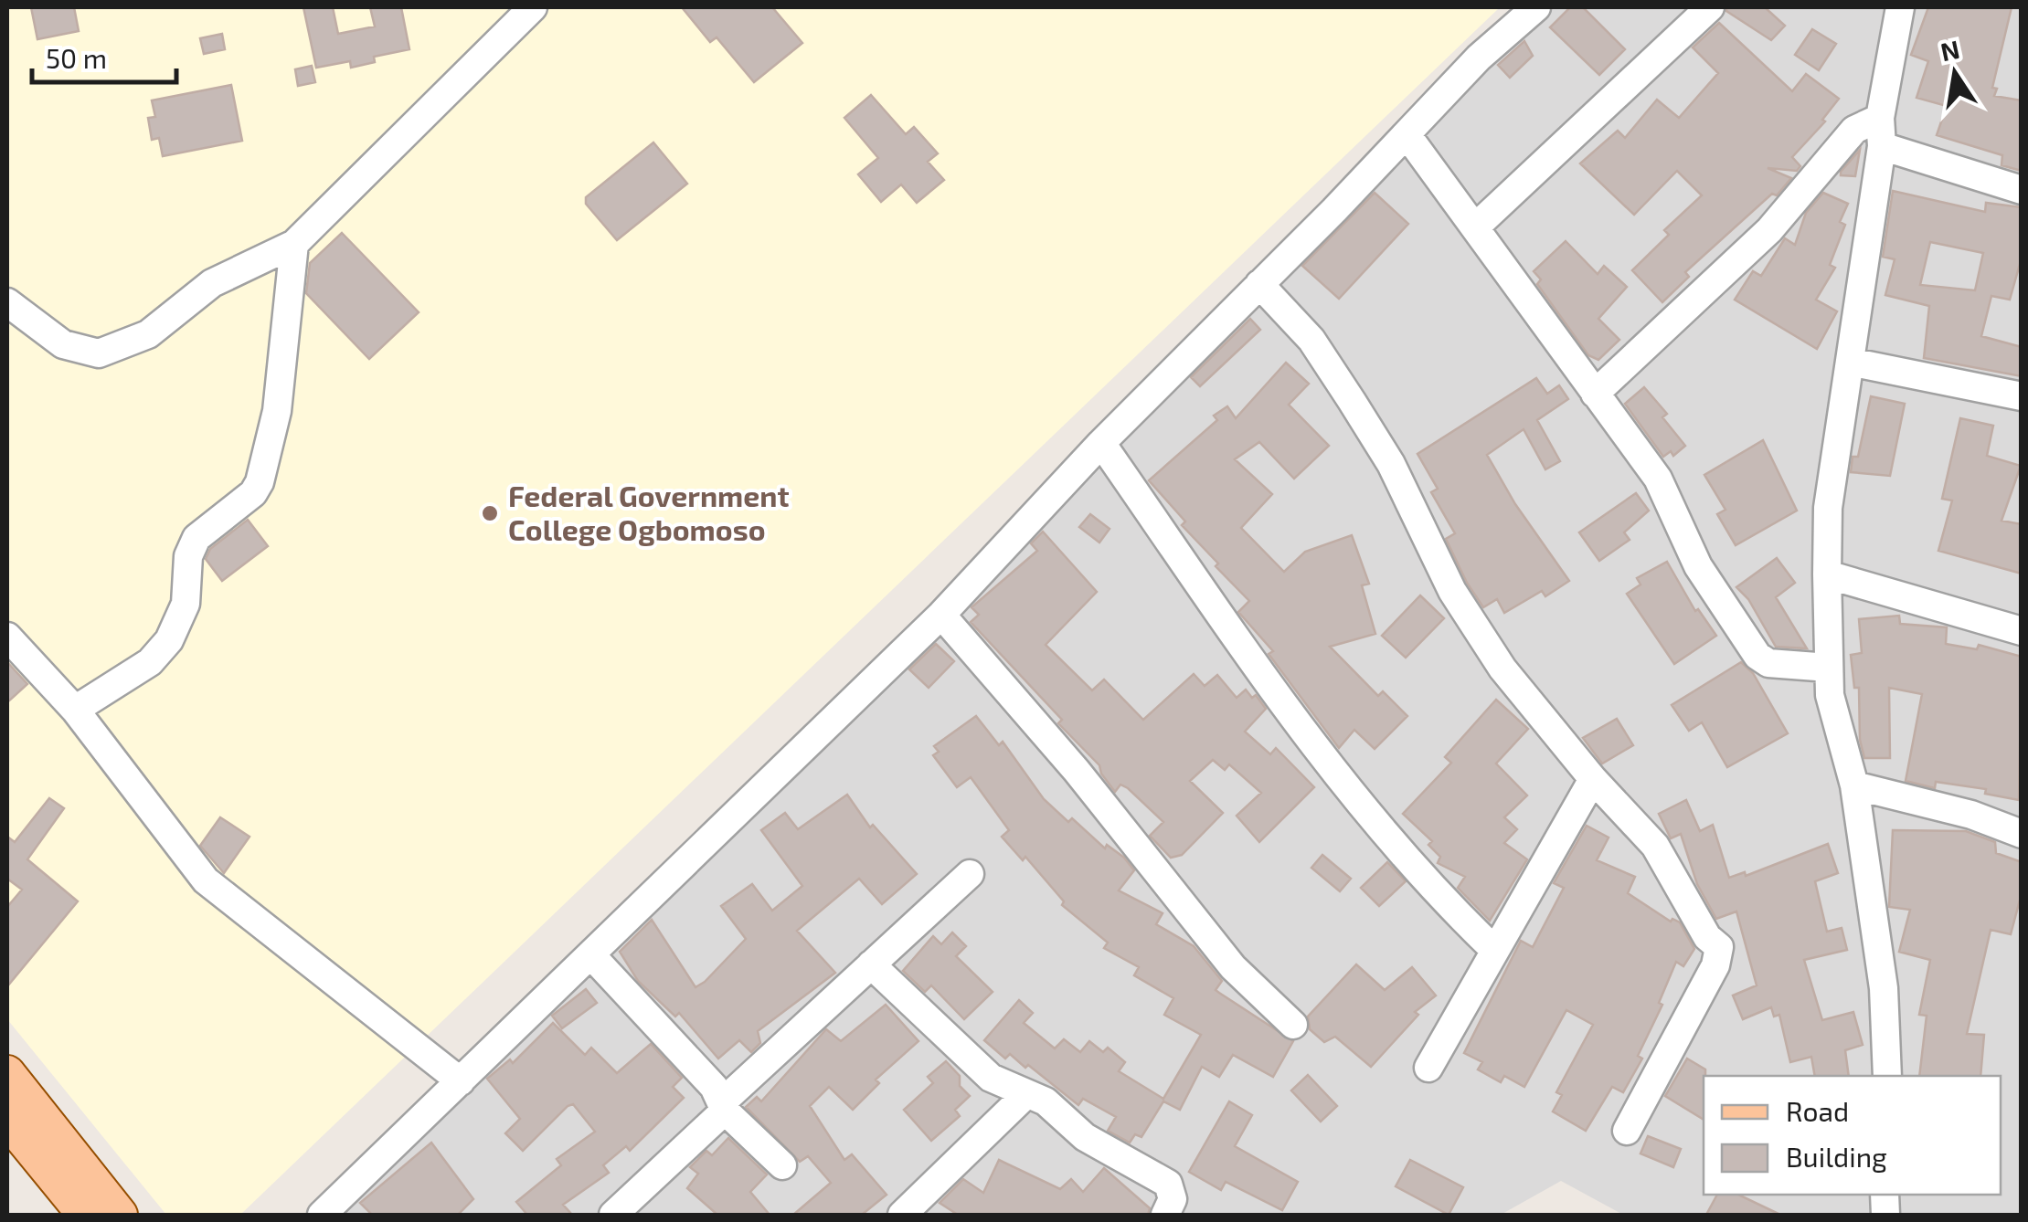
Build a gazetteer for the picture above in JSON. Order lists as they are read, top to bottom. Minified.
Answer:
{"places":["Federal Government College Ogbomoso"],"legend":["Road","Building"],"scale_bar":"50 m","north":"top"}
